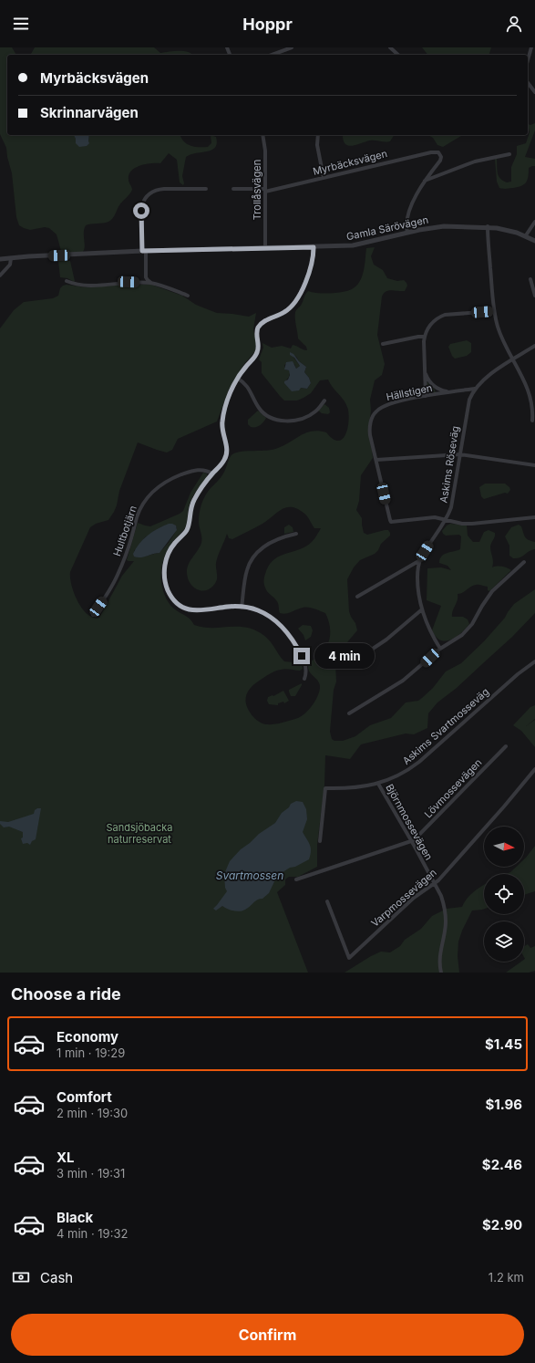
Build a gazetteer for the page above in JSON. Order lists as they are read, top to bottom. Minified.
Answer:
{"streets":{"street":["Myrbäcksvägen","Trollåsvägen","Gamla Särövägen","Hällstigen","Askims Röseväg","Hultbotjärn","Askims Svartmosseväg","Lövmossevägen","Björnmossevägen","Varpmossevägen"]},"crossings":[["Myrbäcksvägen","Trollåsvägen"],["Trollåsvägen","Gamla Särövägen"],["Hällstigen","Askims Röseväg"],["Askims Svartmosseväg","Björnmossevägen"],["Lövmossevägen","Björnmossevägen"],["Björnmossevägen","Varpmossevägen"]],"water":["Svartmossen"],"parks":["Sandsjöbacka naturreservat"],"north":"right","page":{"header":"Hoppr","banner":["Myrbäcksvägen","Skrinnarvägen"],"bubble":"4 min","heading":"Choose a ride","list":[{"name":"Economy","note":"1 min · 19:29","value":"$1.45"},{"name":"Comfort","note":"2 min · 19:30","value":"$1.96"},{"name":"XL","note":"3 min · 19:31","value":"$2.46"},{"name":"Black","note":"4 min · 19:32","value":"$2.90"}],"pay":["Cash","1.2 km"],"buttons":"Confirm"}}
